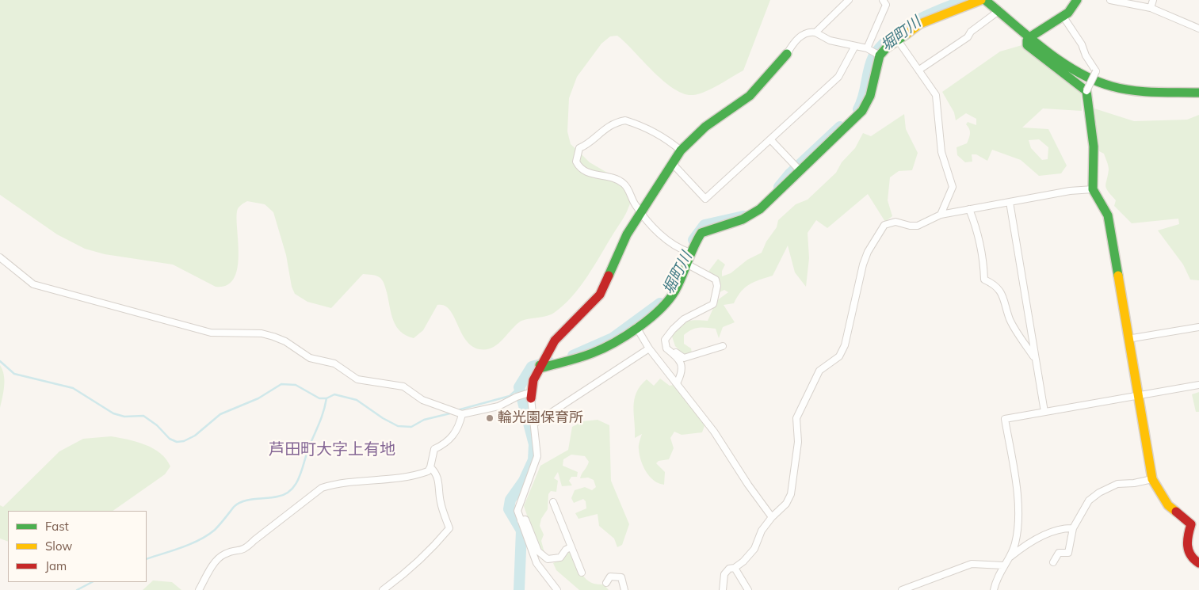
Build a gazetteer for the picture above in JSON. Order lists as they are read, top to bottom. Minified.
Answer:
{"districts":["芦田町大字上有地"],"water":["堀町川"],"places":["輪光園保育所"],"legend":["Fast","Slow","Jam"]}
